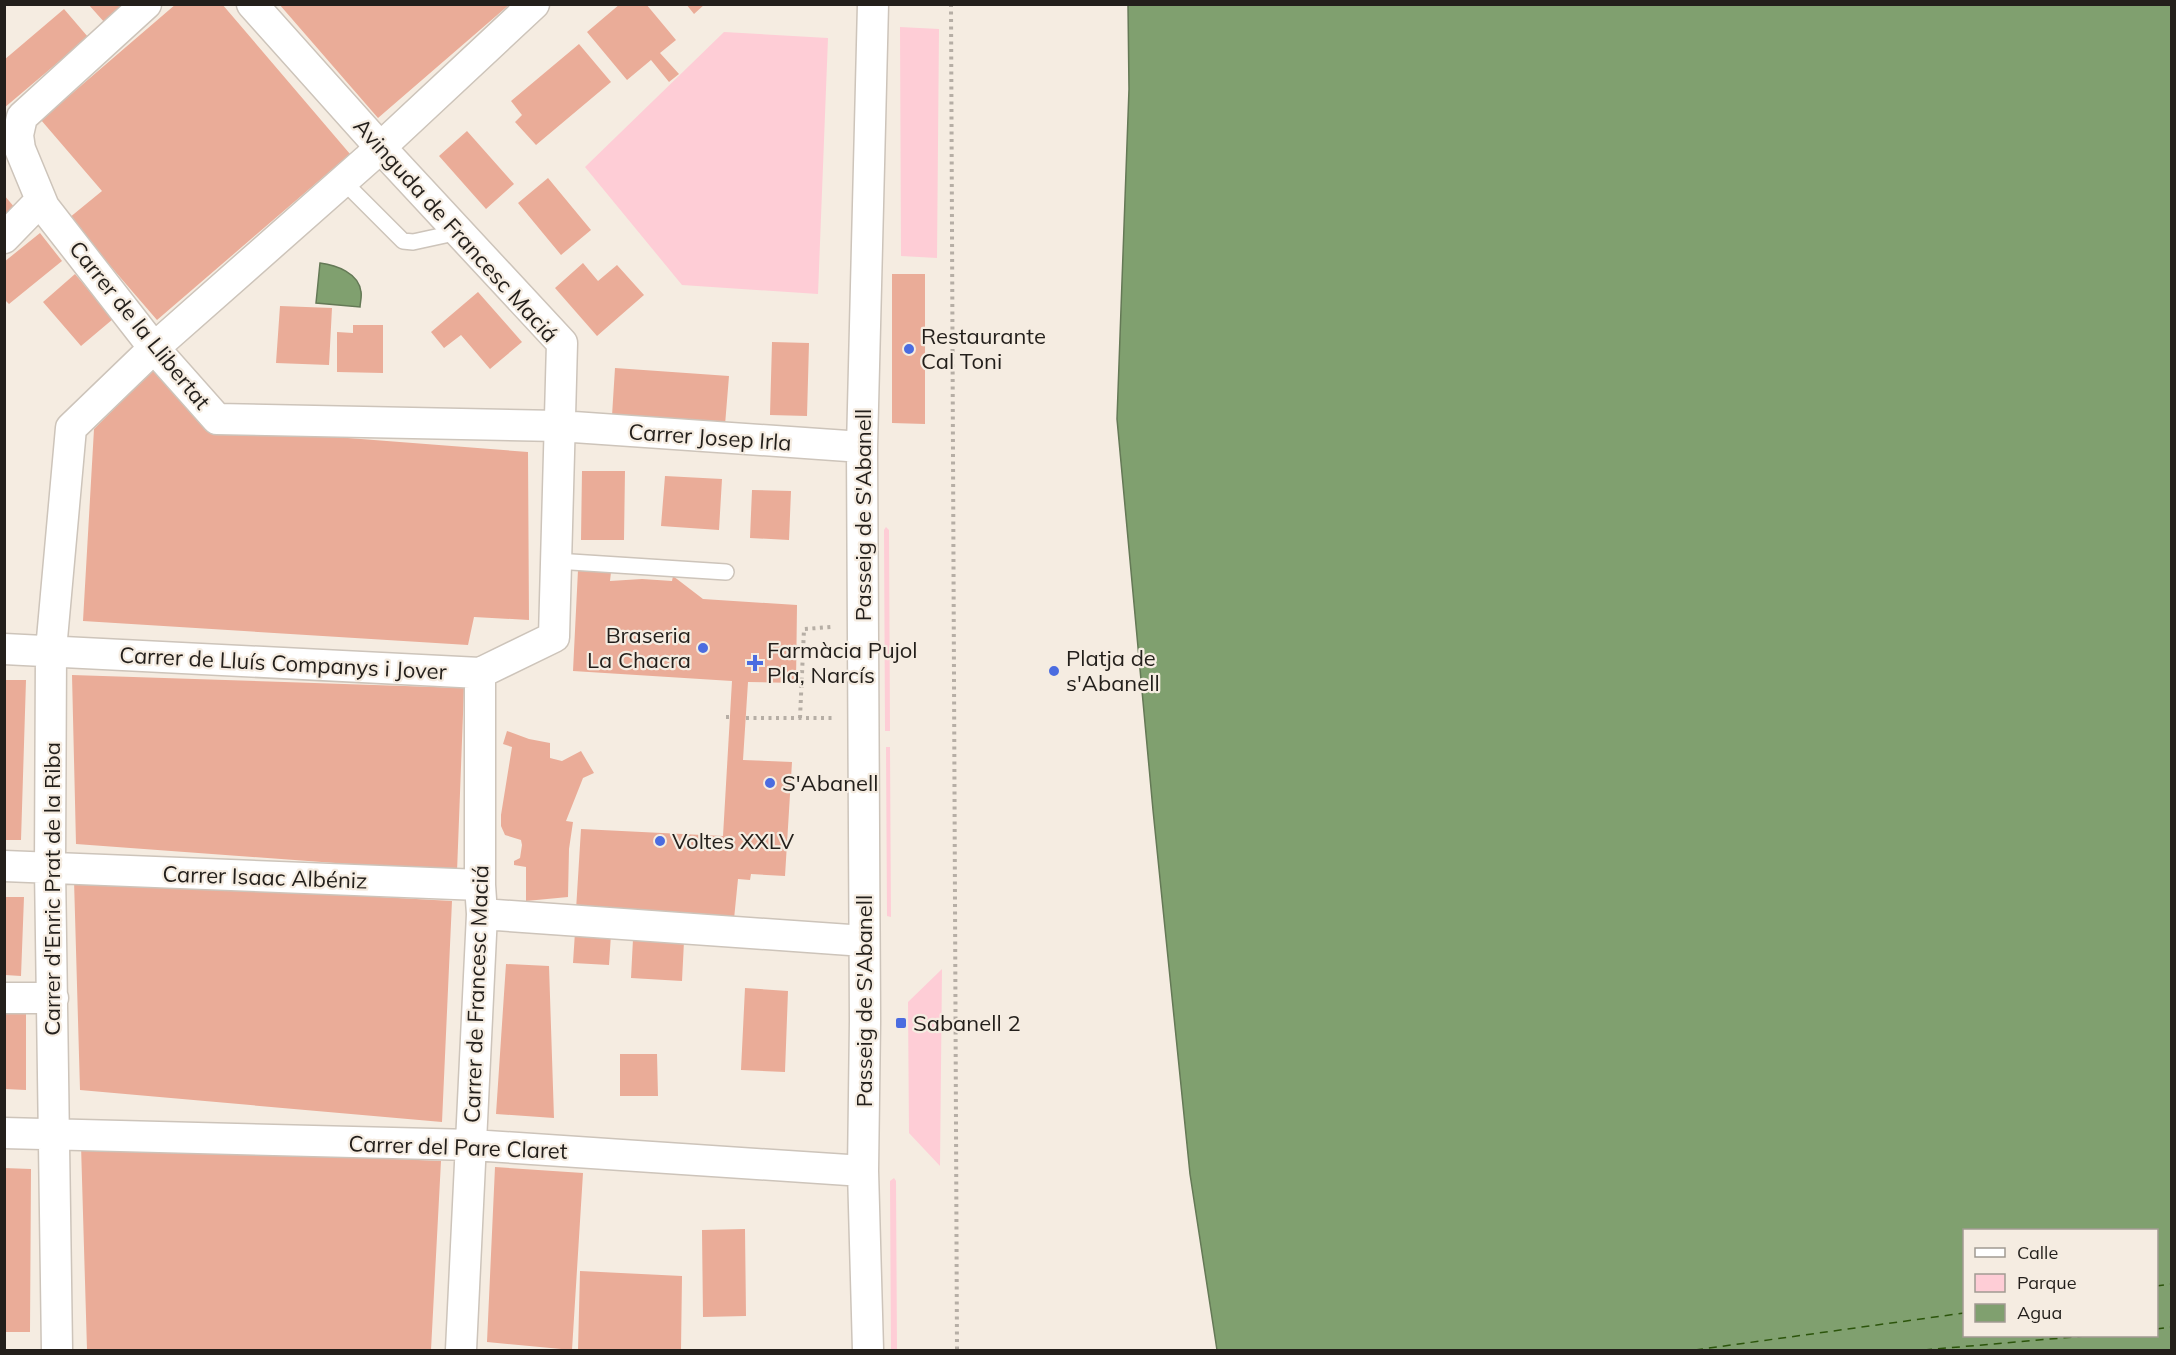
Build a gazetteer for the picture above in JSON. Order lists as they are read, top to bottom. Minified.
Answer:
{"streets":{"street":["Avinguda de Francesc Maciá","Carrer de la Llibertat","Carrer Josep Irla","Passeig de S'Abanell","Carrer de Lluís Companys i Jover","Carrer Isaac Albéniz","Carrer d'Enric Prat de la Riba","Carrer de Francesc Maciá","Carrer del Pare Claret"]},"crossings":[["Avinguda de Francesc Maciá","Carrer de la Llibertat"],["Avinguda de Francesc Maciá","Carrer Josep Irla"],["Avinguda de Francesc Maciá","Carrer de Lluís Companys i Jover"],["Carrer de la Llibertat","Carrer Josep Irla"],["Carrer de la Llibertat","Carrer d'Enric Prat de la Riba"],["Carrer Josep Irla","Passeig de S'Abanell"],["Passeig de S'Abanell","Carrer Isaac Albéniz"],["Passeig de S'Abanell","Carrer del Pare Claret"],["Carrer de Lluís Companys i Jover","Carrer d'Enric Prat de la Riba"],["Carrer de Lluís Companys i Jover","Carrer de Francesc Maciá"],["Carrer Isaac Albéniz","Carrer d'Enric Prat de la Riba"],["Carrer Isaac Albéniz","Carrer de Francesc Maciá"],["Carrer d'Enric Prat de la Riba","Carrer del Pare Claret"],["Carrer de Francesc Maciá","Carrer del Pare Claret"]],"places":{"other":["Restaurante Cal Toni","Braseria La Chacra","Platja de s'Abanell","S'Abanell","Voltes XXLV"],"health":["Farmàcia Pujol Pla, Narcís"],"transit":["Sabanell 2"]},"legend":["Calle","Parque","Agua"]}
